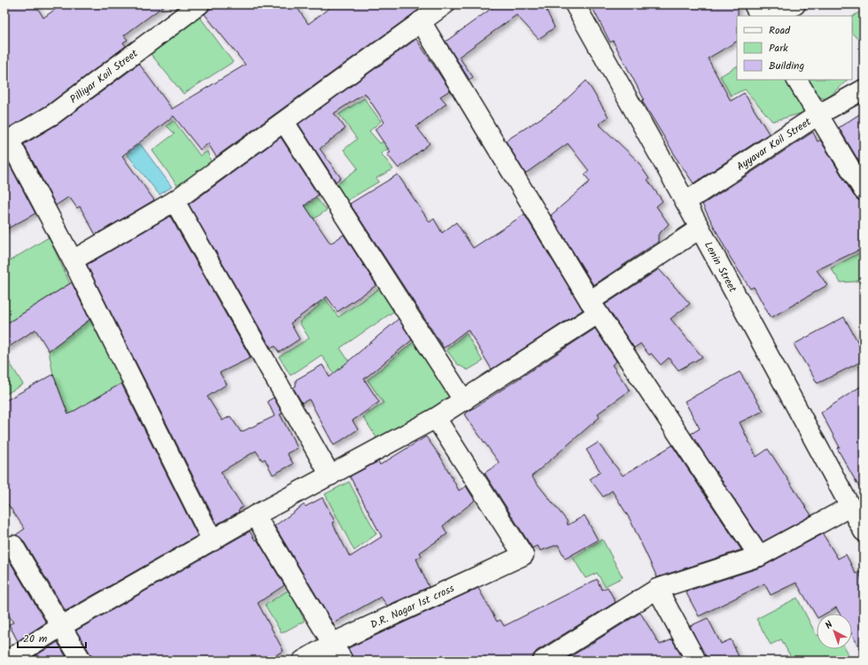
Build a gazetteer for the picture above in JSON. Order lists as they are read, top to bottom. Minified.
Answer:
{"streets":{"street":["Pilliyar Koil Street","Ayyavar Koil Street","Lenin Street","D.R. Nagar 1st cross"]},"crossings":[["Ayyavar Koil Street","Lenin Street"]],"legend":["Road","Park","Building"],"scale_bar":"20 m","north":"top left"}
